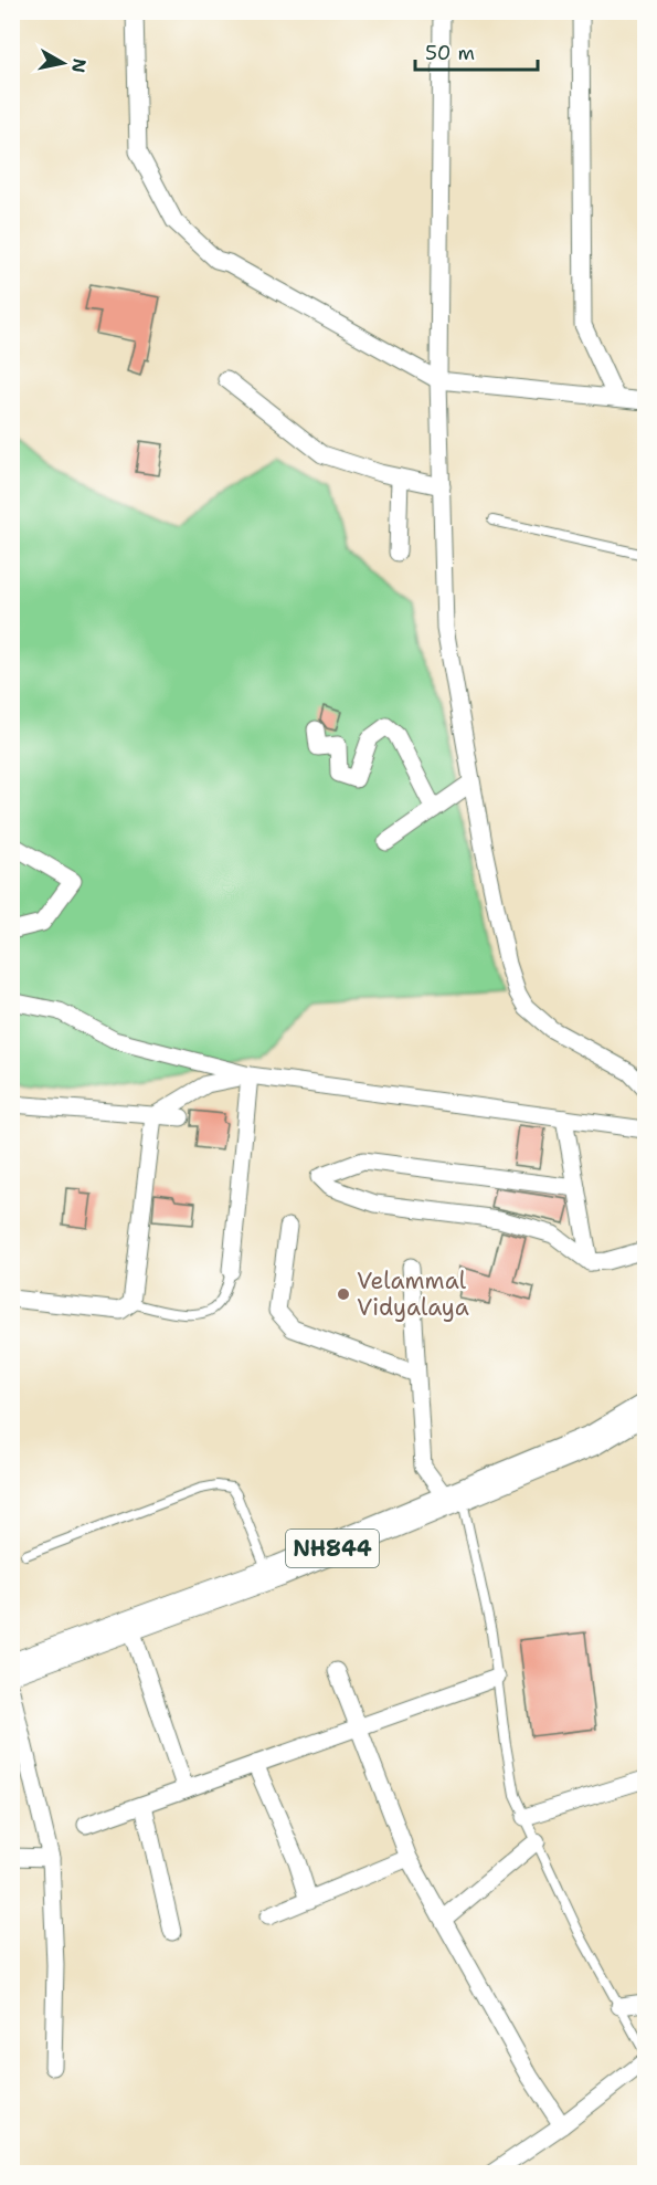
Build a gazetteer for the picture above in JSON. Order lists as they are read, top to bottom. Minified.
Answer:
{"streets":{"highway":["NH844"]},"places":["Velammal Vidyalaya"],"scale_bar":"50 m","north":"right"}
